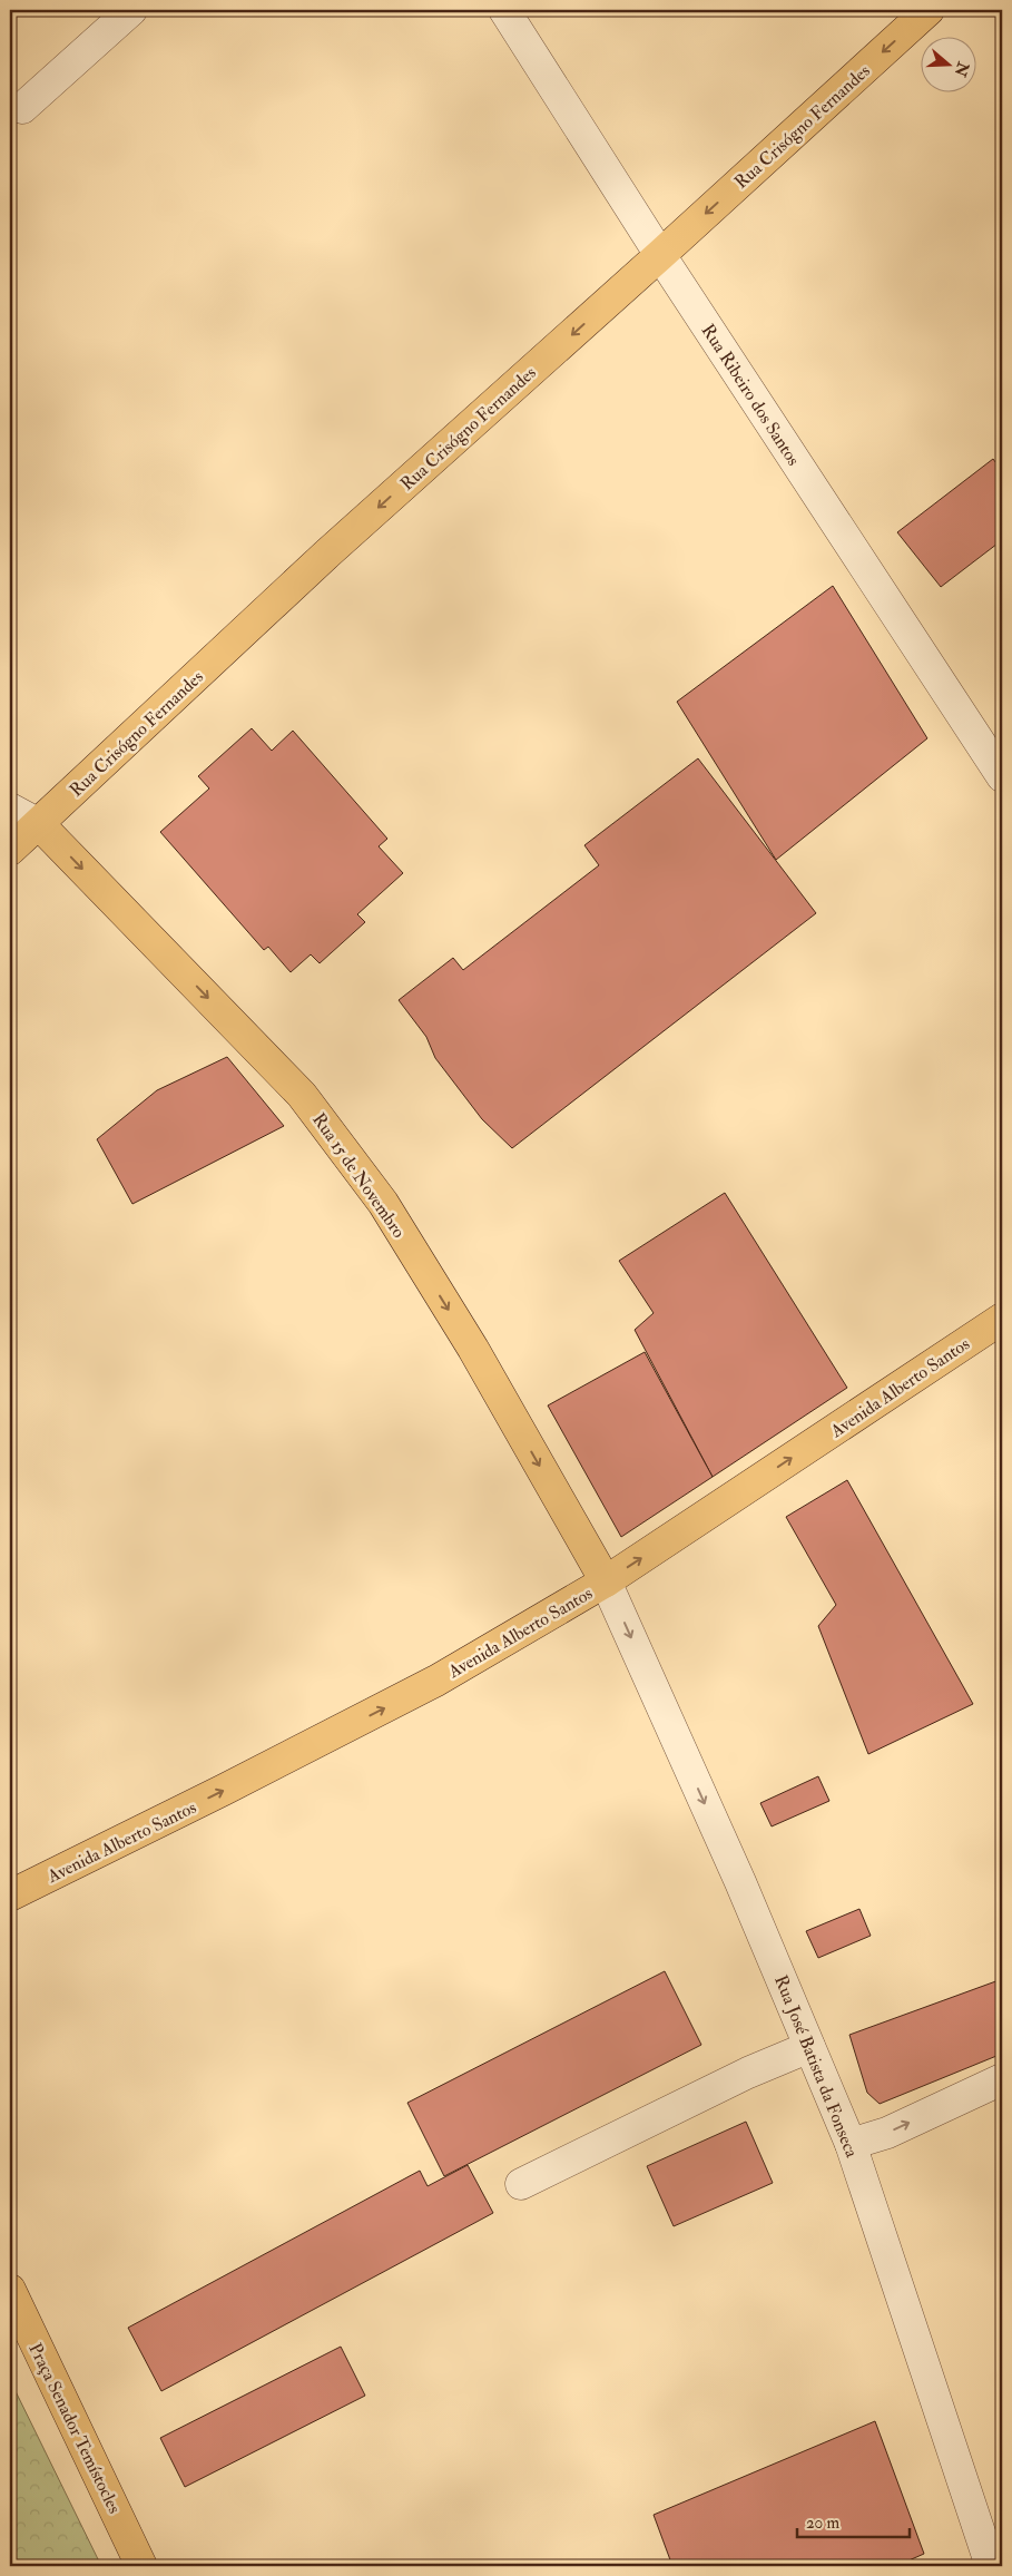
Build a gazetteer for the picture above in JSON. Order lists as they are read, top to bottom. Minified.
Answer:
{"streets":{"main road":["Rua Crisógno Fernandes","Rua 15 de Novembro","Avenida Alberto Santos","Praça Senador Temístocles"],"street":["Rua Ribeiro dos Santos","Rua José Batista da Fonseca"]},"crossings":[["Rua Crisógno Fernandes","Rua Ribeiro dos Santos"],["Rua Crisógno Fernandes","Rua 15 de Novembro"],["Rua 15 de Novembro","Avenida Alberto Santos"],["Rua 15 de Novembro","Rua José Batista da Fonseca"],["Avenida Alberto Santos","Rua José Batista da Fonseca"]],"one_way":["Rua Crisógno Fernandes","Rua 15 de Novembro","Avenida Alberto Santos","Rua José Batista da Fonseca"],"scale_bar":"20 m","north":"right"}
